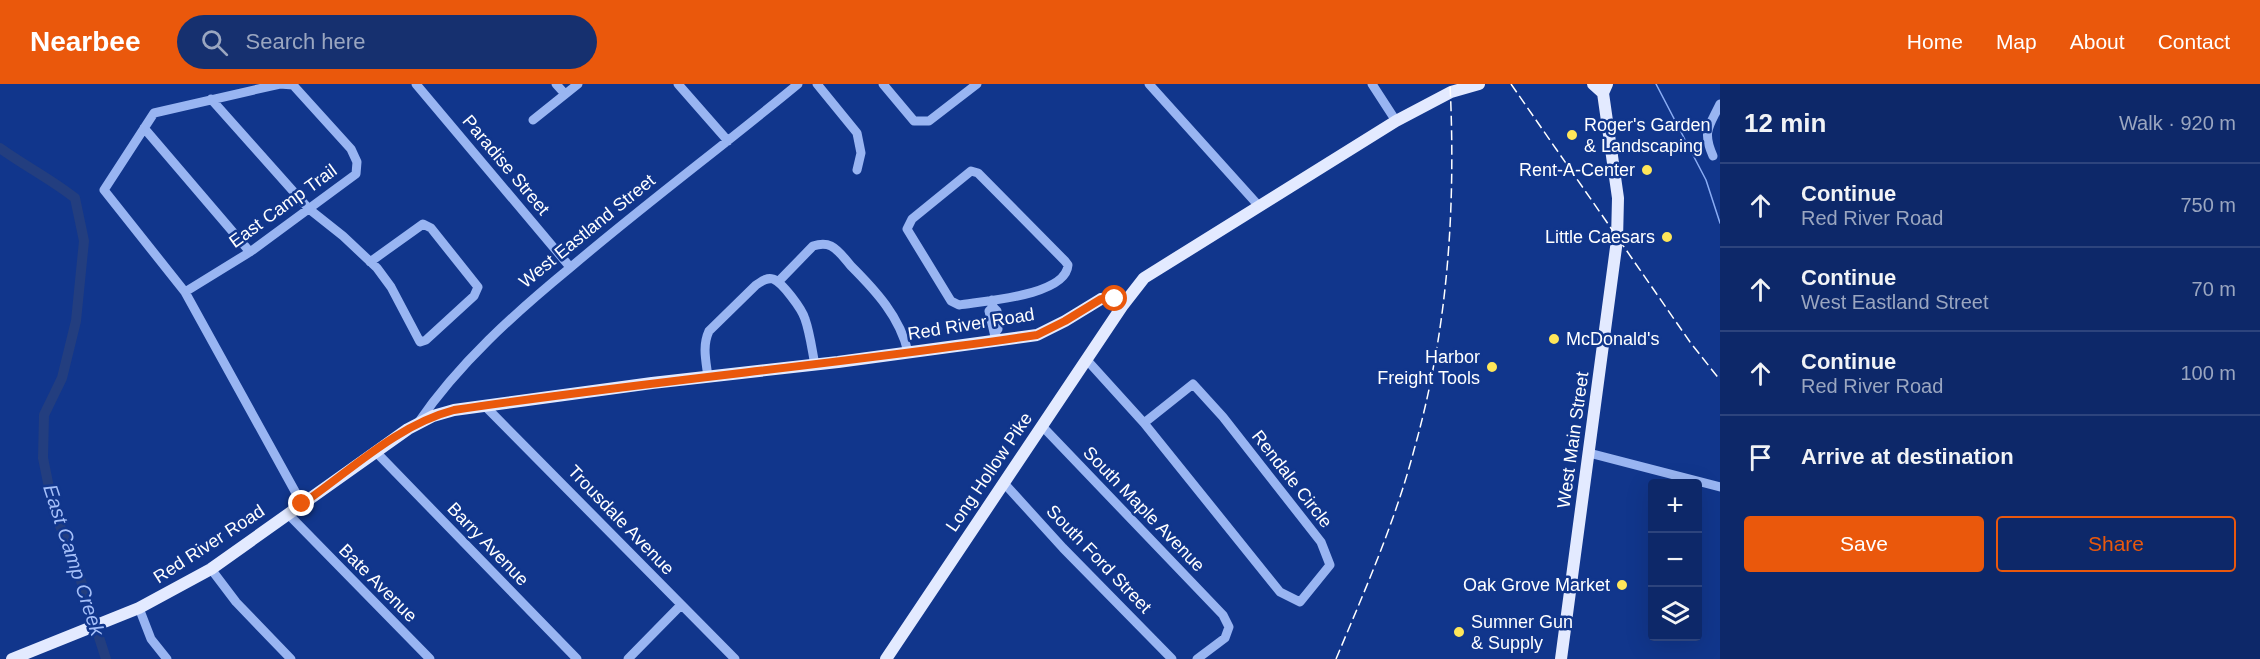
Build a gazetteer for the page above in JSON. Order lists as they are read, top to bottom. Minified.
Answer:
{"streets":{"main road":["West Eastland Street","Red River Road","West Main Street","Long Hollow Pike"],"street":["Paradise Street","East Camp Trail","Rendale Circle","South Maple Avenue","Trousdale Avenue","Barry Avenue","South Ford Street","Bate Avenue"]},"crossings":[["Paradise Street","West Eastland Street"],["East Camp Trail","Red River Road"],["West Eastland Street","Red River Road"],["West Eastland Street","Barry Avenue"],["Red River Road","Long Hollow Pike"],["Red River Road","Trousdale Avenue"],["Red River Road","Barry Avenue"],["Red River Road","Bate Avenue"],["Long Hollow Pike","Rendale Circle"],["Long Hollow Pike","South Maple Avenue"],["Long Hollow Pike","South Ford Street"]],"water":["East Camp Creek"],"places":["Roger's Garden & Landscaping","Rent-A-Center","Little Caesars","McDonald's","Harbor Freight Tools","Oak Grove Market","Sumner Gun & Supply"],"page":{"header":"Nearbee","search":"Search here","nav":["Home","Map","About","Contact"],"heading":["12 min","Walk · 920 m"],"list":[["Continue","Red River Road","750 m"],["Continue","West Eastland Street","70 m"],["Continue","Red River Road","100 m"],"Arrive at destination"],"map_buttons":["+","−"],"buttons":["Save","Share"]}}
